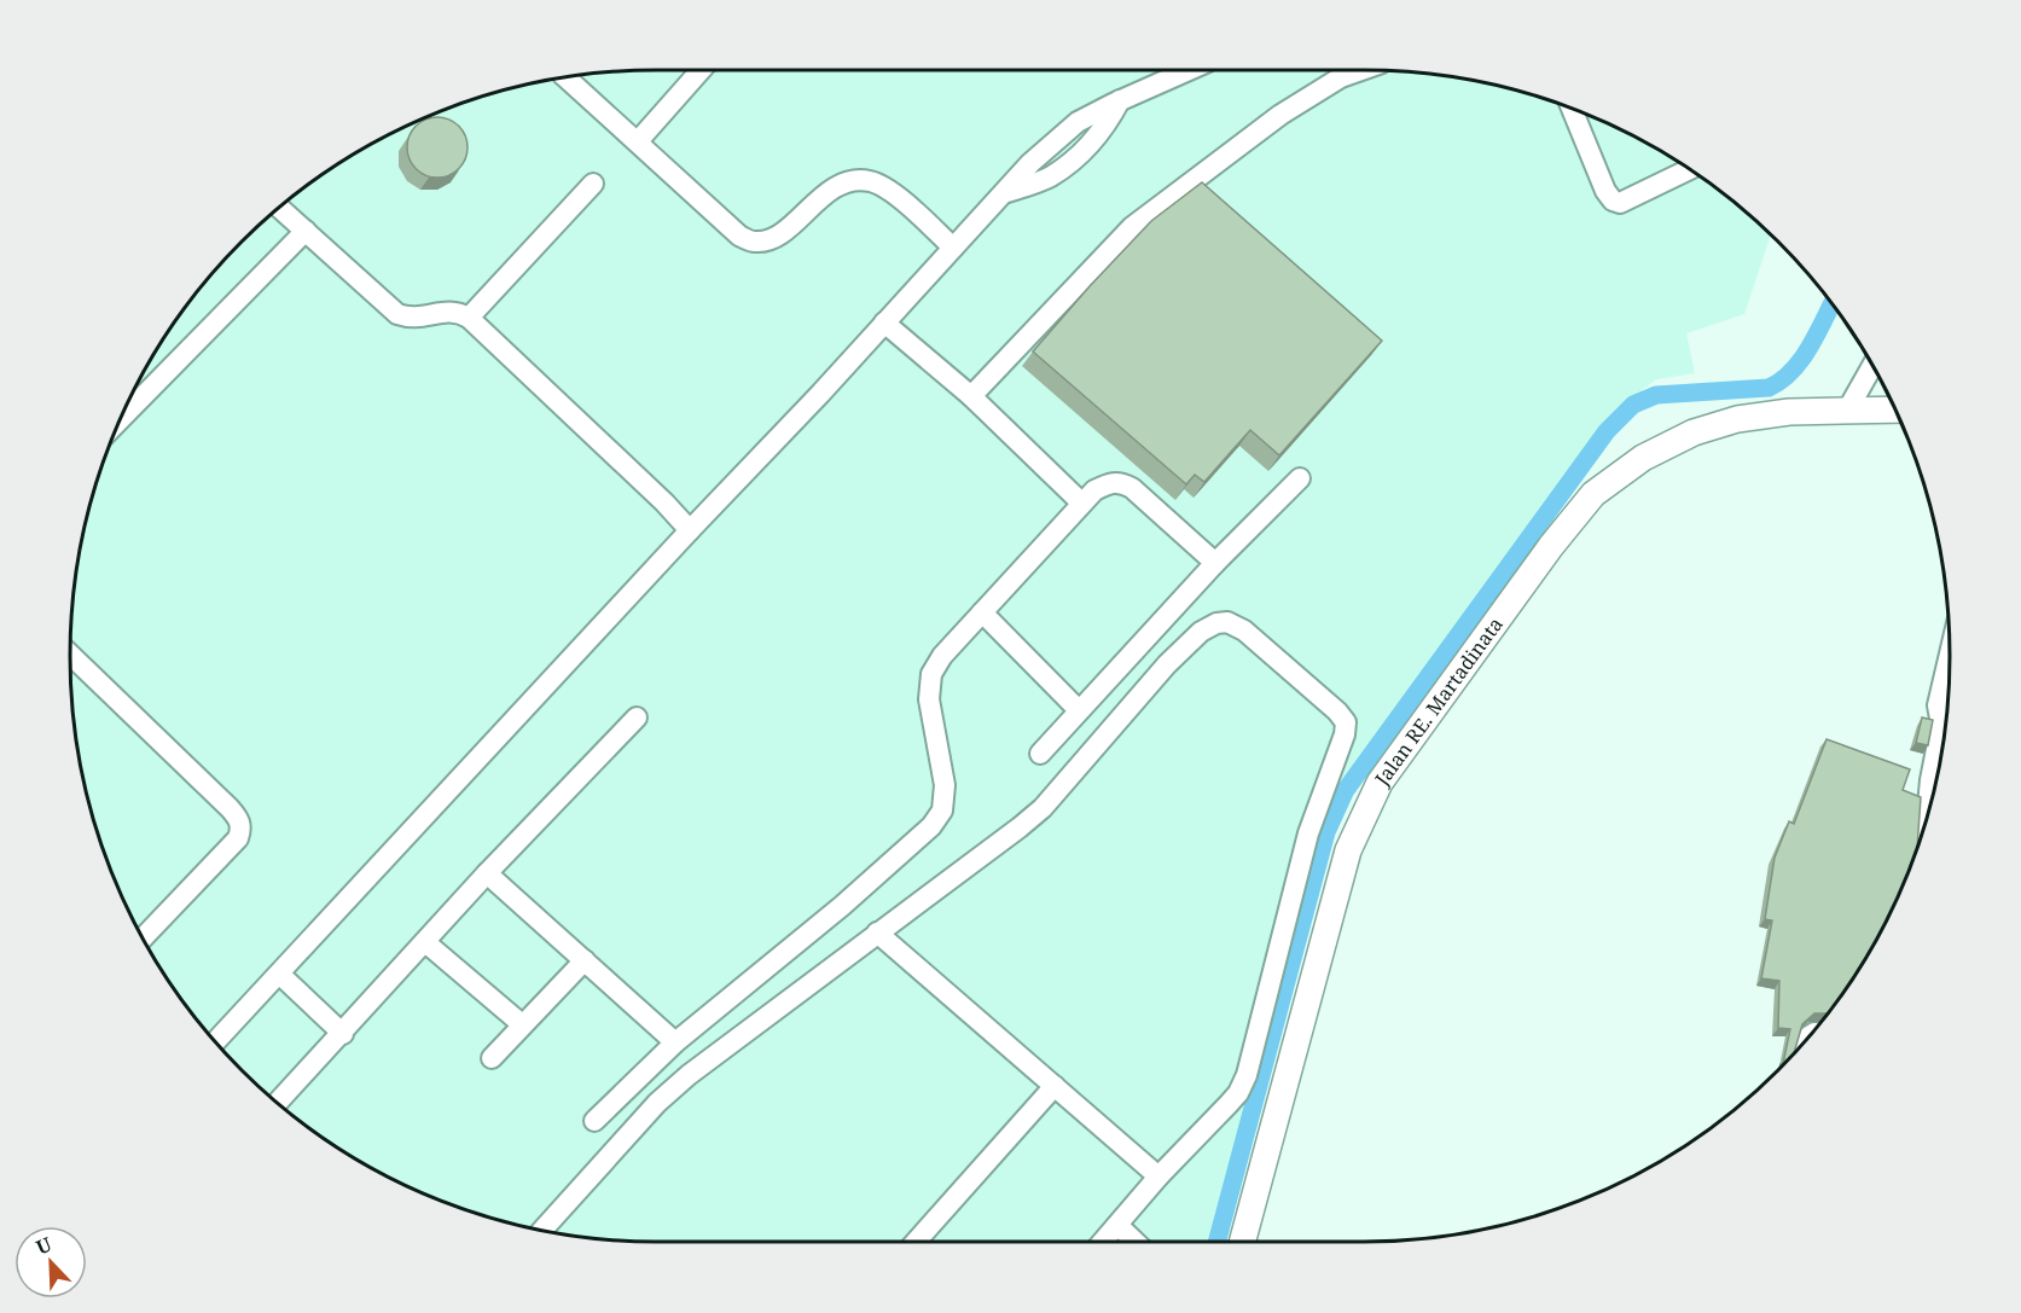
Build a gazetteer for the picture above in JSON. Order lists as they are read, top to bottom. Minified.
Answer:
{"streets":{"main road":["Jalan RE. Martadinata"]},"north":"top left"}
